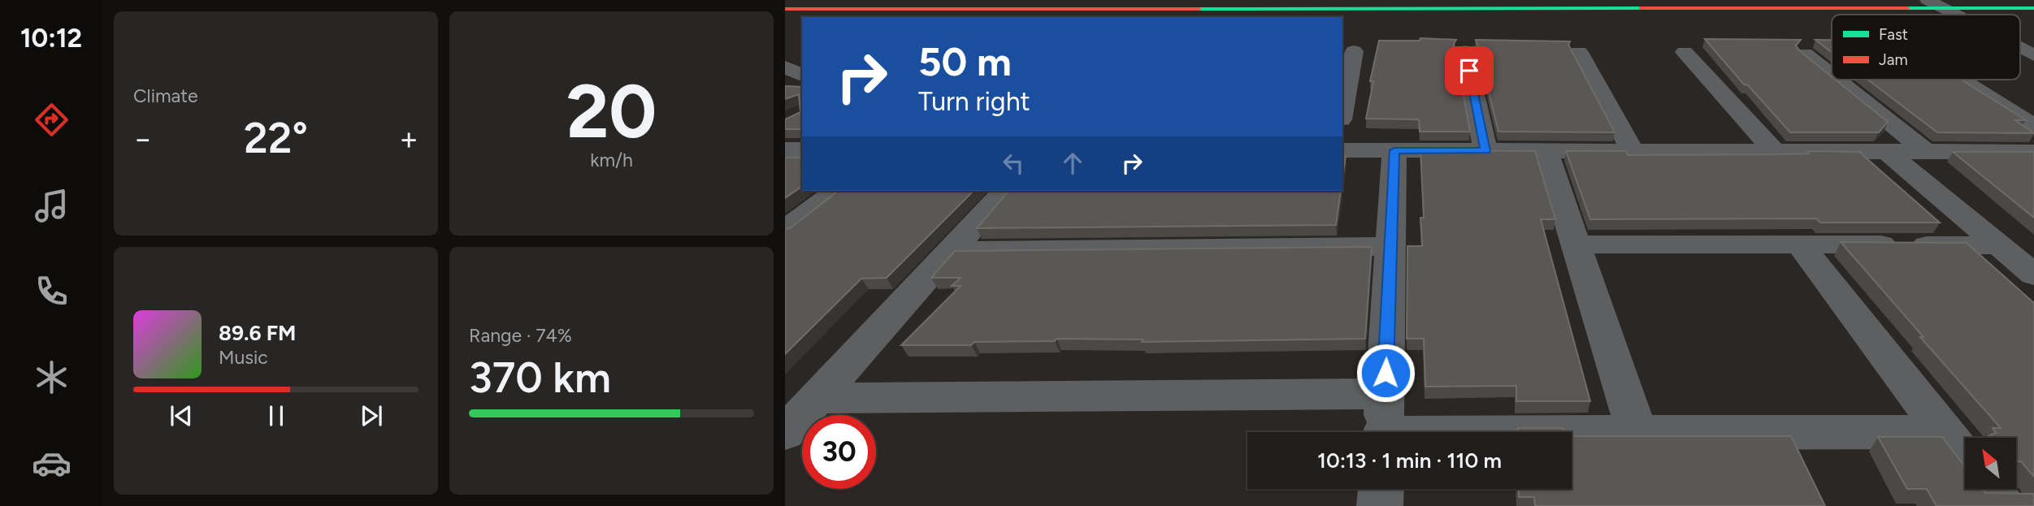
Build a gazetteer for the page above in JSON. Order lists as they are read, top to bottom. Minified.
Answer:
{"legend":["Fast","Jam"],"north":"top left","page":{"tabs":"10:12","tile":["Climate",["20","km/h"],["Range · 74%","370 km"]],"turn":["50 m","Turn right"],"heat":["−","22°","+"],"song":["89.6 FM","Music"],"limit":"30","trip":"10:13 · 1 min · 110 m"}}
